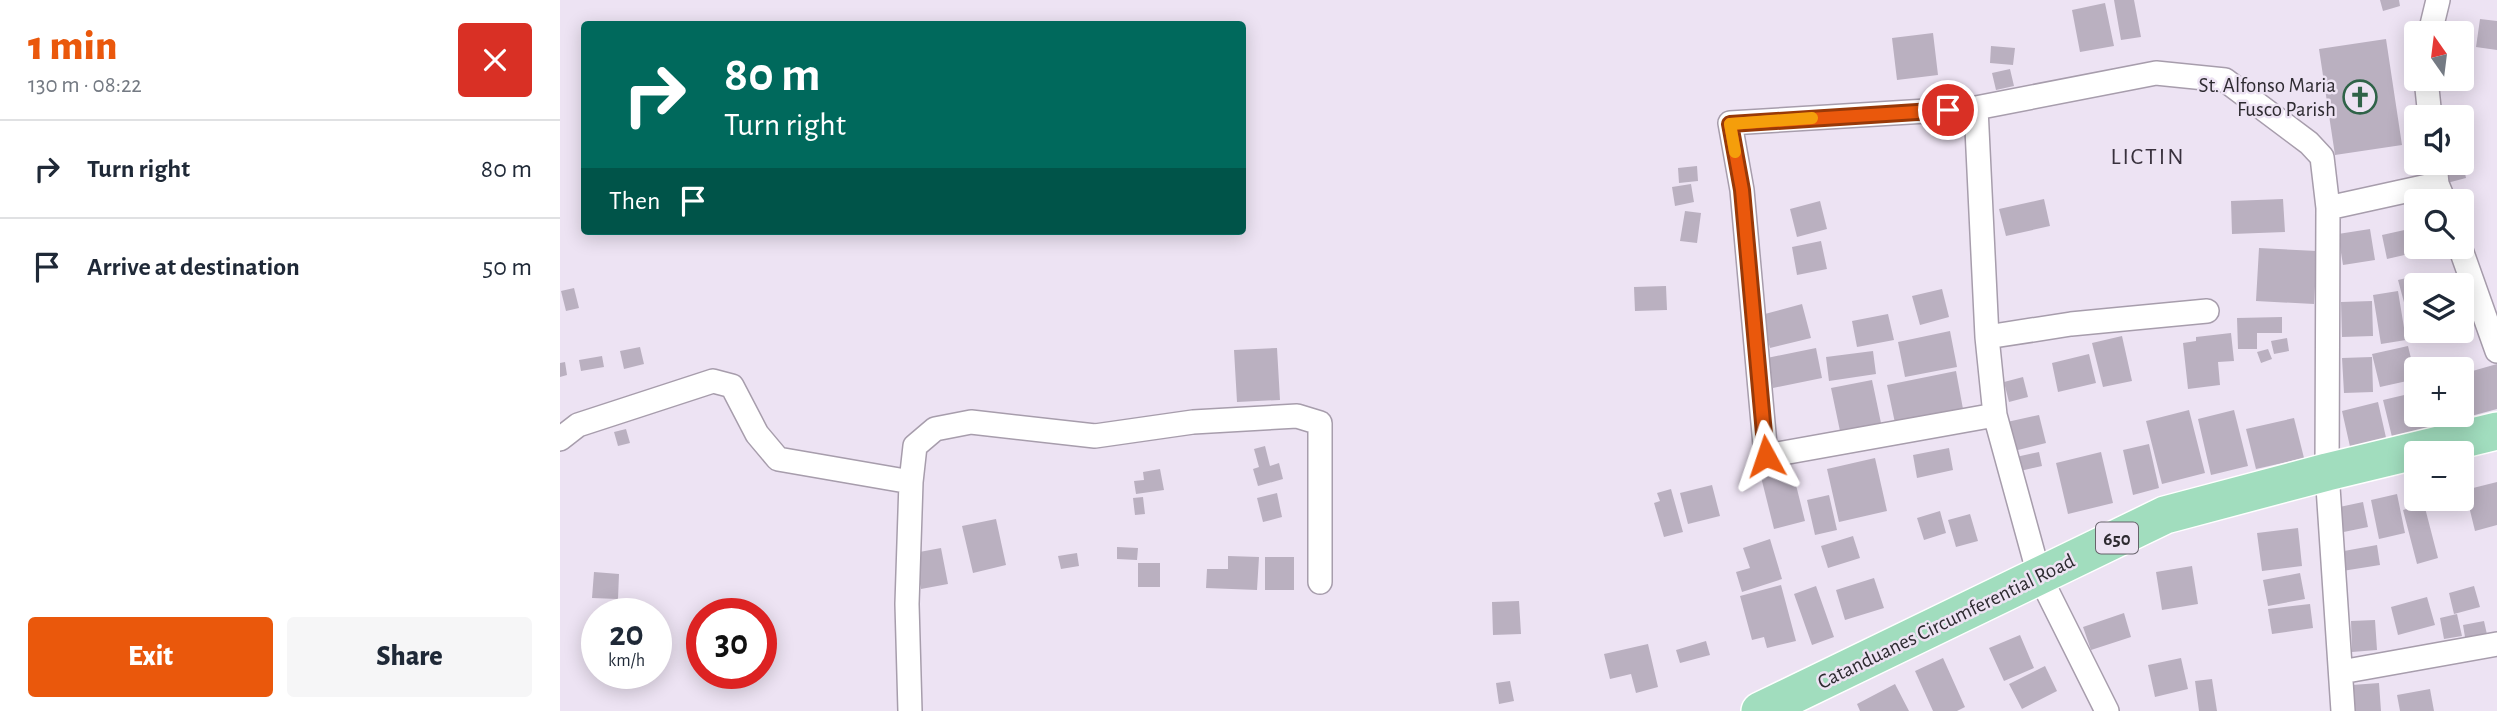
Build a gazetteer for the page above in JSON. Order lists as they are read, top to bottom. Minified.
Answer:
{"streets":{"main road":["650","Catanduanes Circumferential Road"]},"districts":["LICTIN"],"places":{"church":["St. Alfonso Maria Fusco Parish"]},"north":"top","page":{"heading":["1 min","130 m · 08:22"],"map_buttons":["+","−"],"turn":["80 m","Turn right"],"list":[{"name":"Turn right","value":"80 m"},{"name":"Arrive at destination","value":"50 m"}],"then":"Then","speed":"20 km/h","limit":"30","buttons":["Exit","Share"]}}
